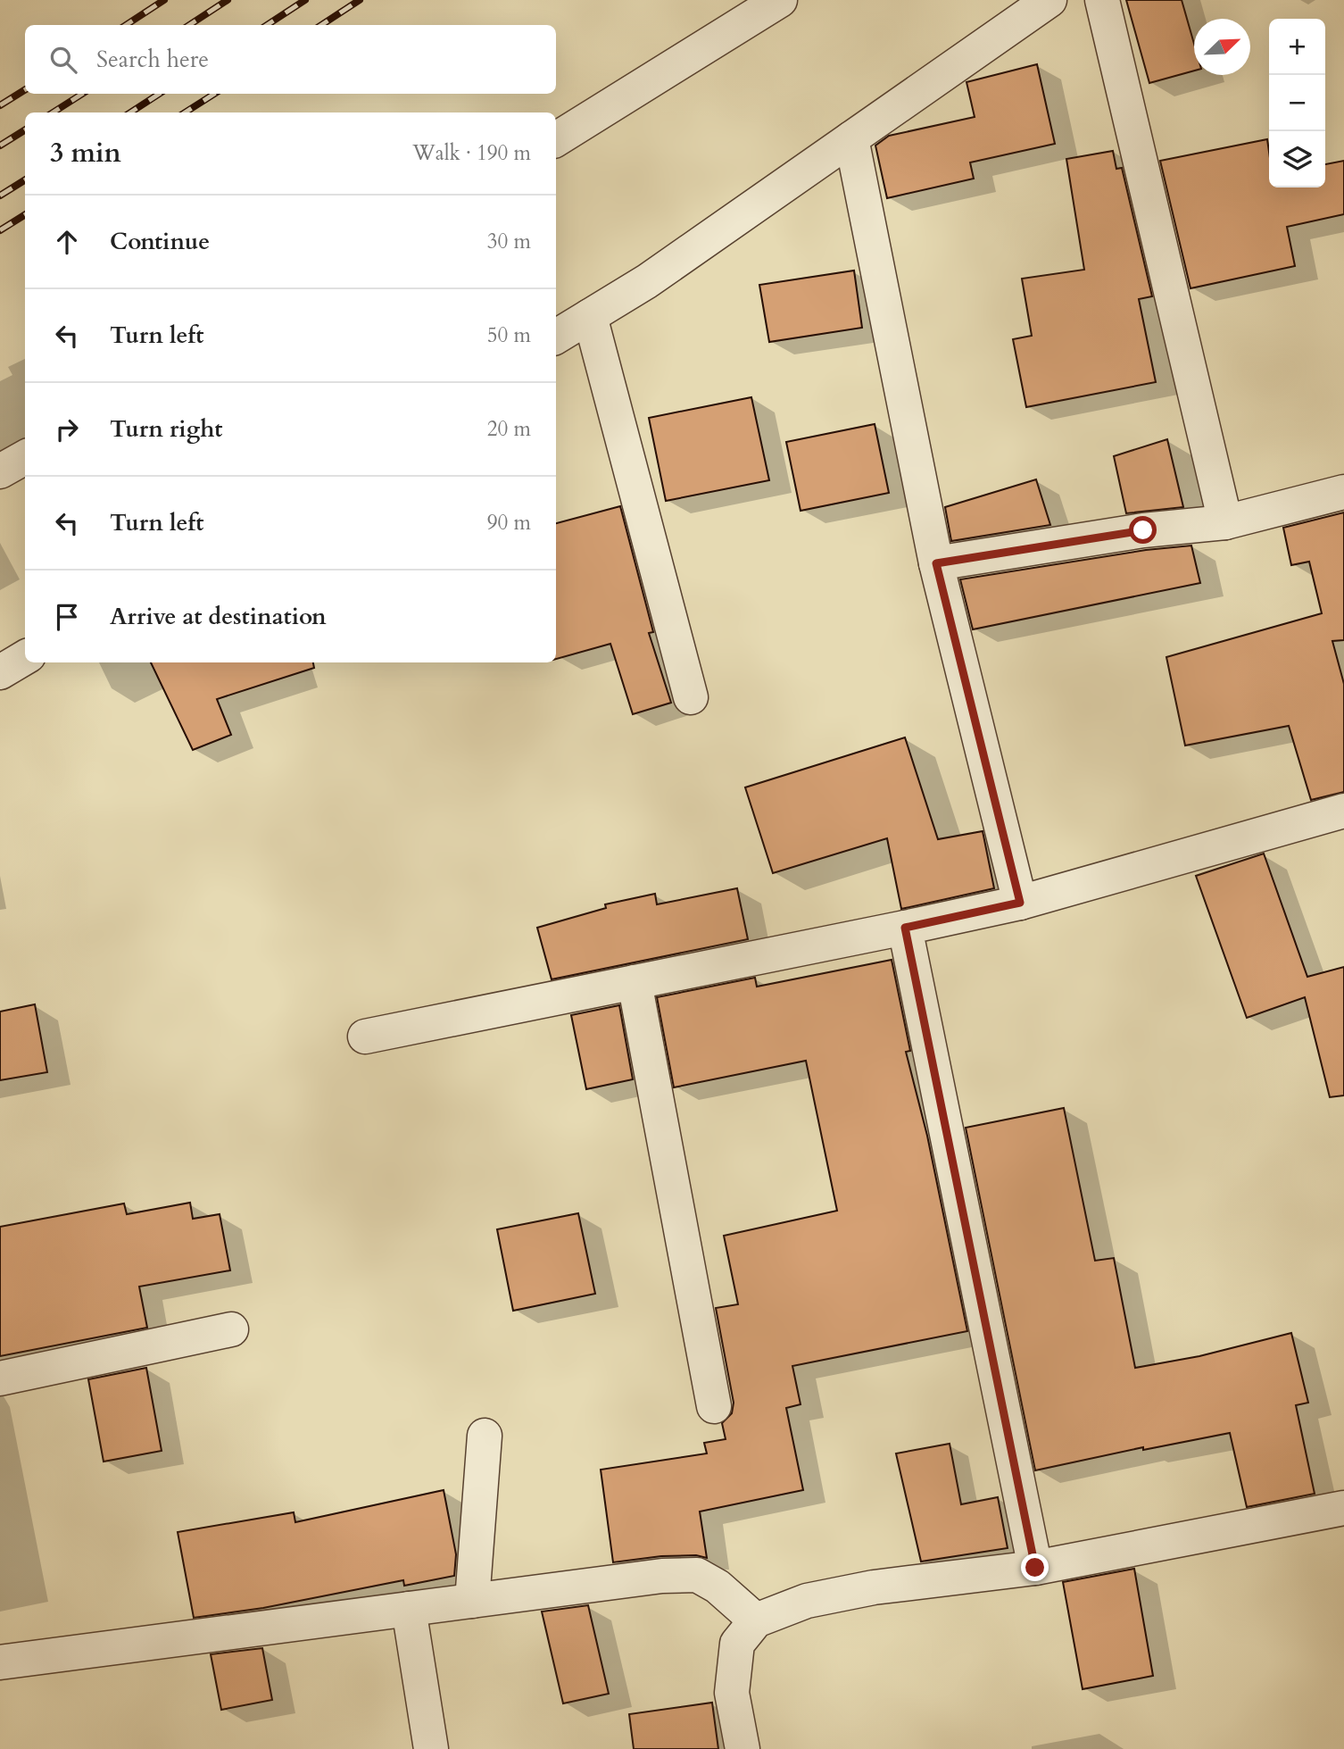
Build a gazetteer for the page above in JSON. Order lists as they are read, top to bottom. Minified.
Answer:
{"north":"top right","page":{"map_buttons":["+","−"],"search":"Search here","heading":["3 min","Walk · 190 m"],"list":[["Continue","30 m"],["Turn left","50 m"],["Turn right","20 m"],["Turn left","90 m"],"Arrive at destination"]}}
